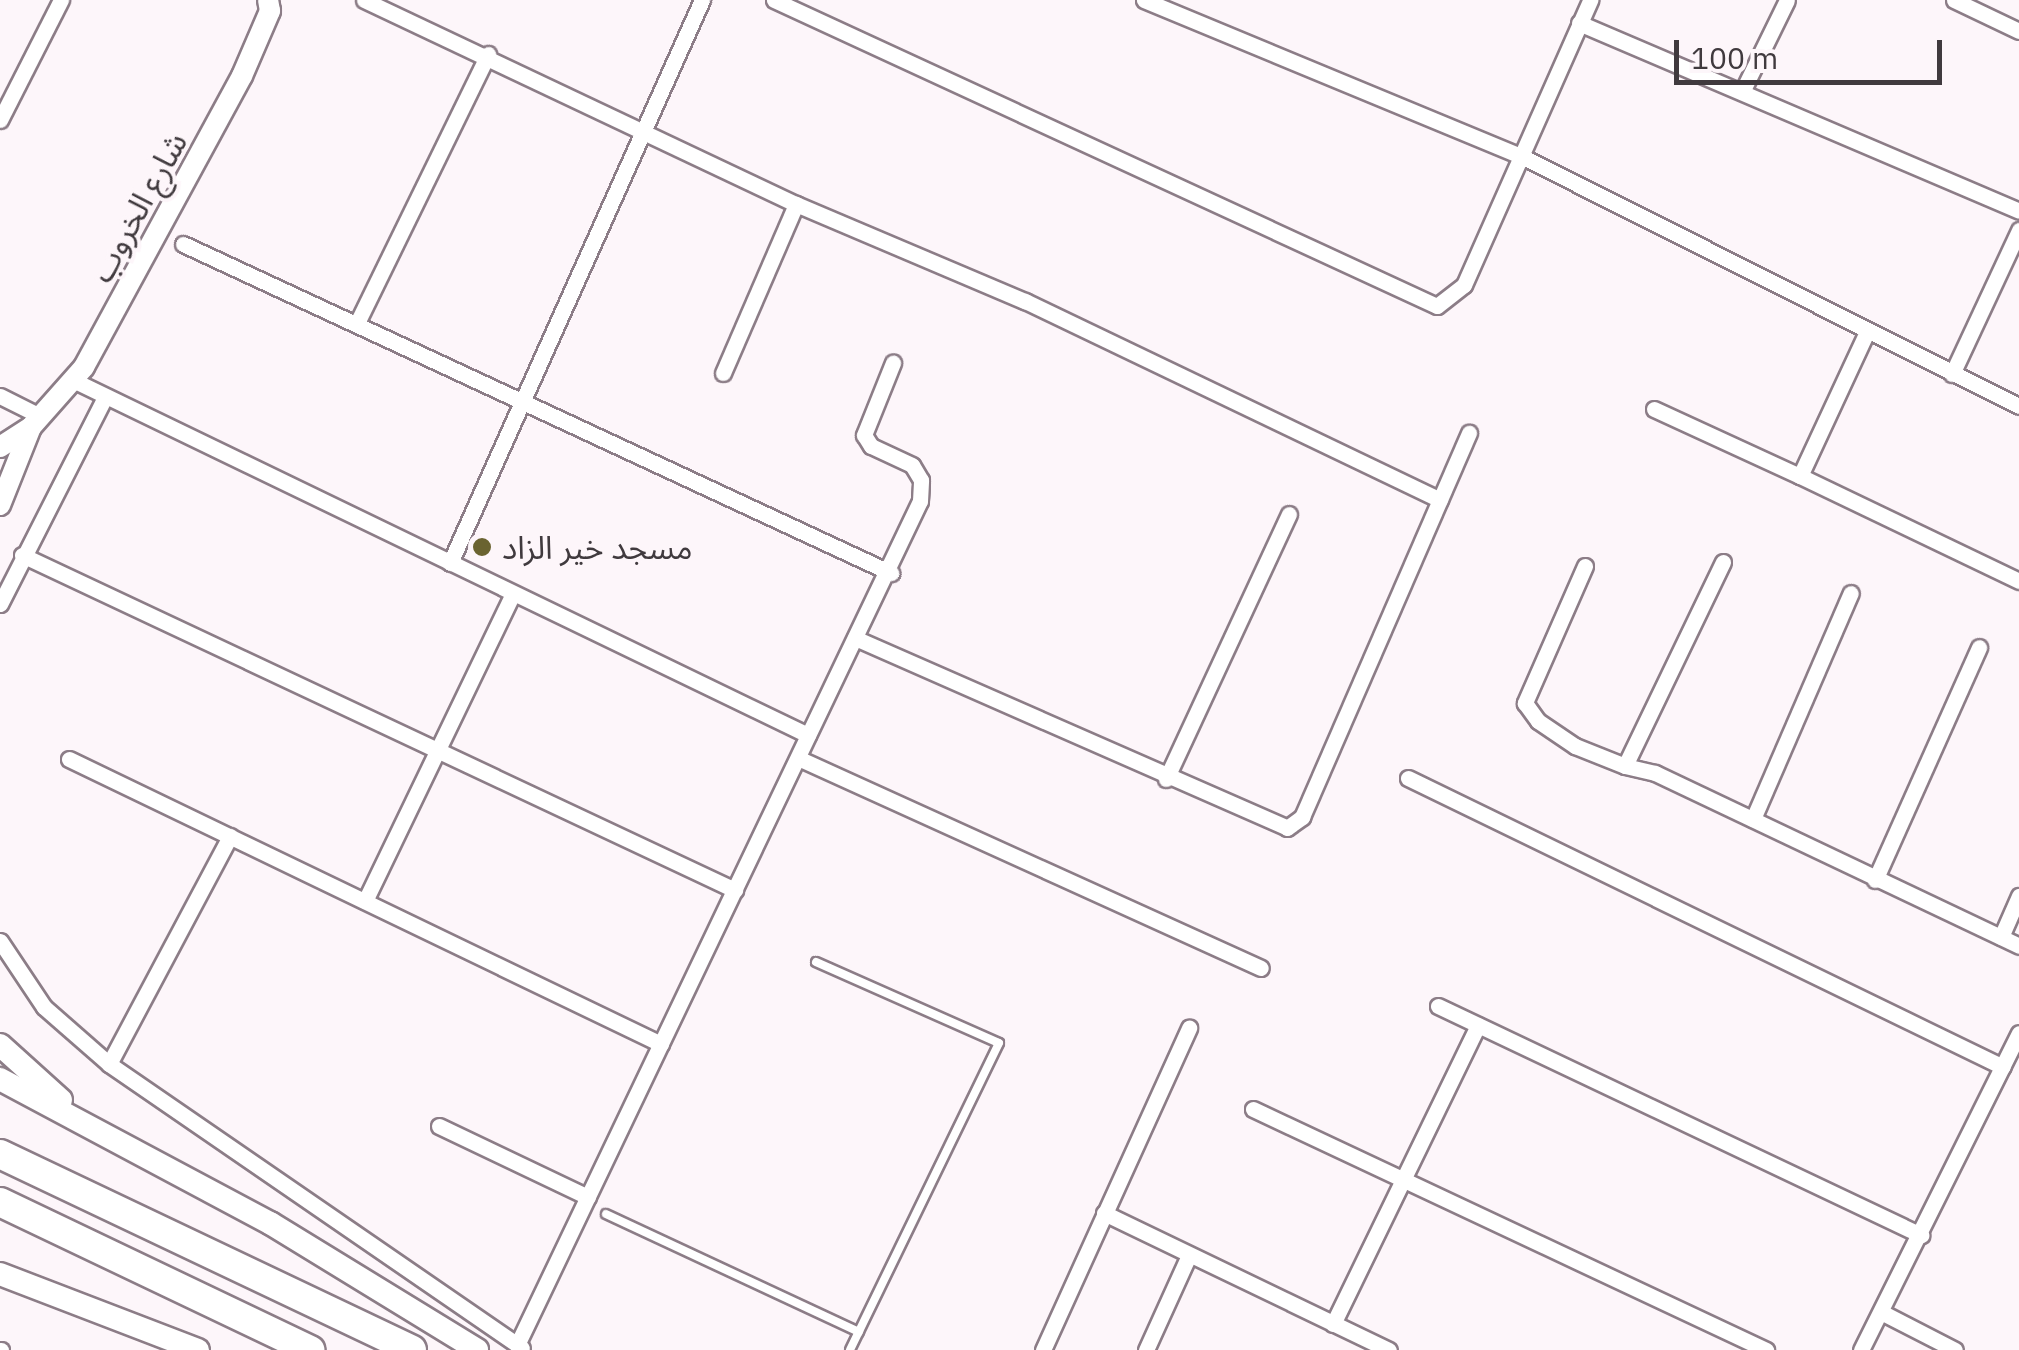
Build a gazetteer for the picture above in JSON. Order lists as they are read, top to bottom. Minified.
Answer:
{"streets":{"main road":["شارع الخروب"]},"places":["مسجد خير الزاد"],"scale_bar":"100 m"}
